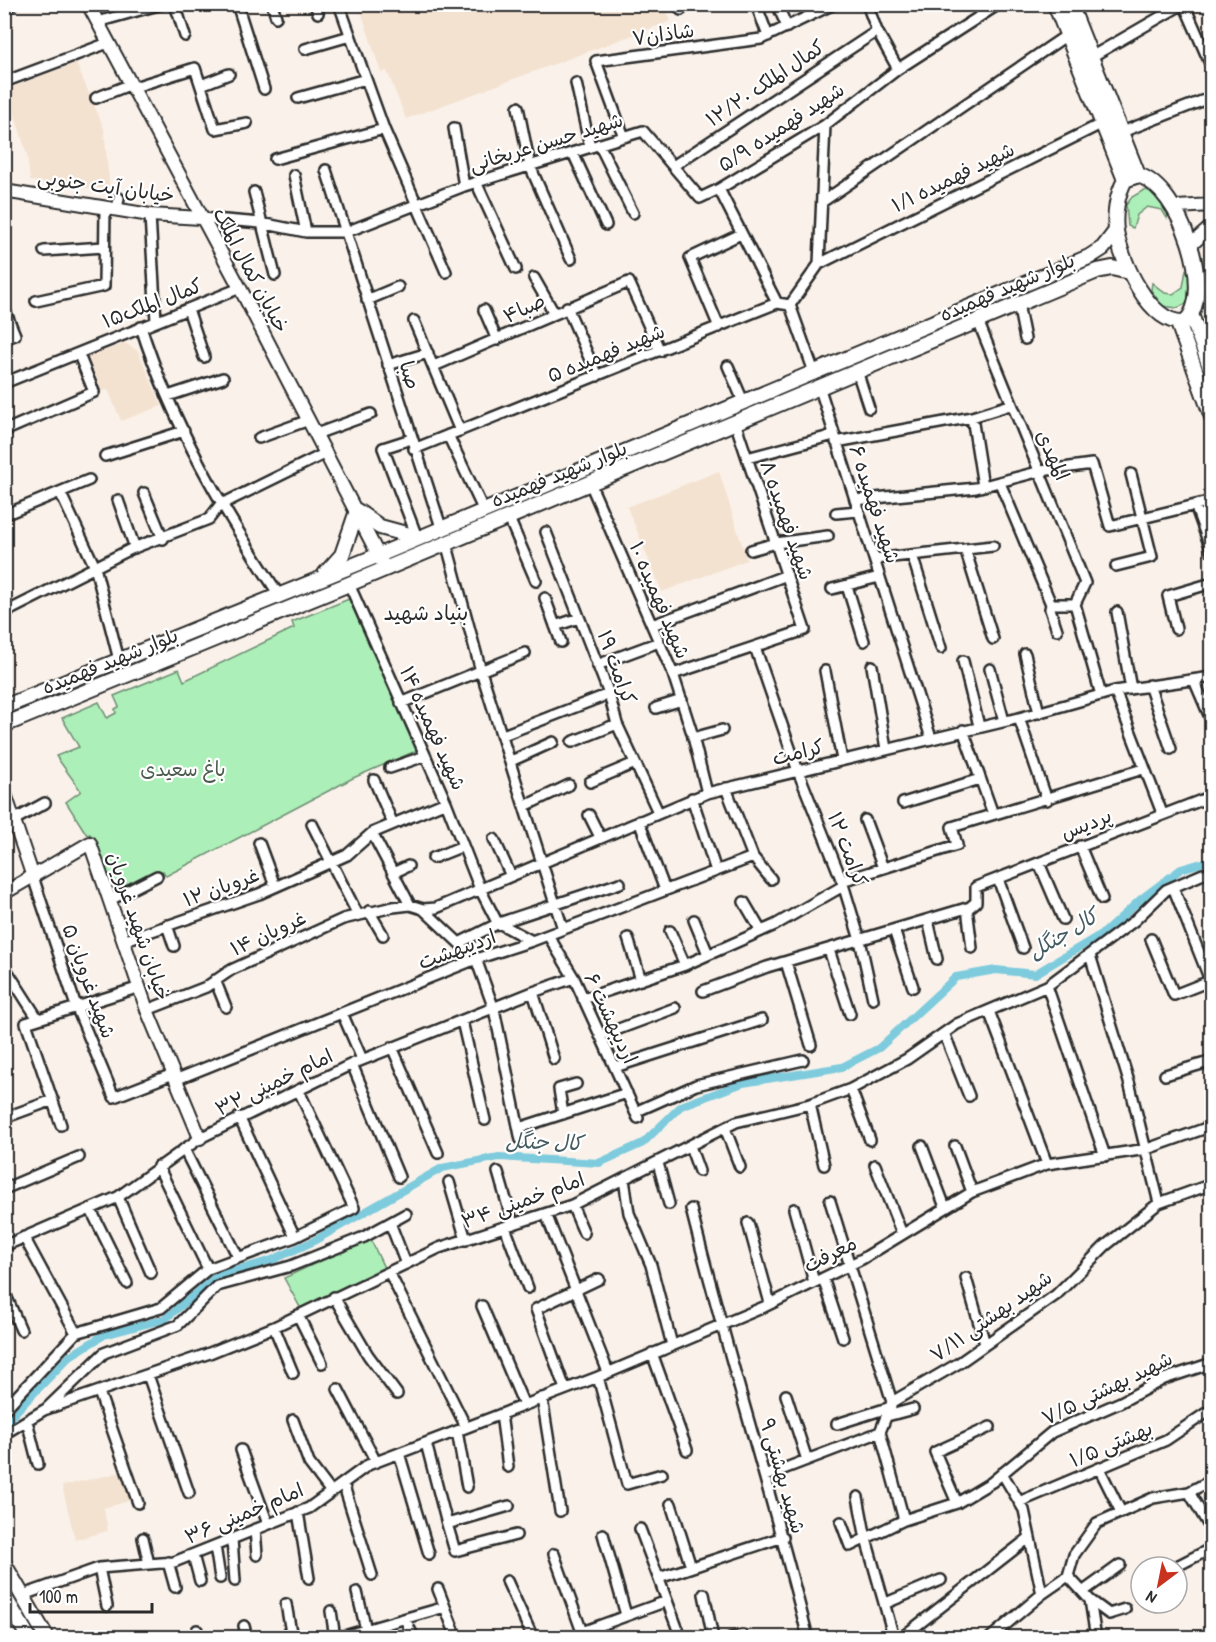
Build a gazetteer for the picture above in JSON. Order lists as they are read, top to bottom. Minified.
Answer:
{"streets":{"main road":["بلوار شهید فهمیده"],"street":["شاذان۷","کمال الملک ۱۲/۲۰","شهید فهمیده ۵/۹","شهید حسن عربخانی","شهید فهمیده ۱/۱","خیابان آیت جنوبی","خیابان کمال الملک","کمال الملک۱۵","صبا۴","شهید فهمیده ۵","صبا","المهدی","شهید فهمیده ۶","شهید فهمیده ۸","شهید فهمیده ۱۰","کرامت ۱۹","شهید فهمیده ۱۴","کرامت","پردیس","کرامت ۱۲","غرویان ۱۲","خیابان شهید غرویان","غرویان ۱۴","اردیبهشت","شهید غرویان ۵","اردیبهشت ۶","امام خمینی ۳۲","امام خمینی ۳۴","معرفت","شهید بهشتی ۷/۱۱","شهید بهشتی ۷/۵","بهشتی ۱/۵","شهید بهشتی ۹","امام خمینی ۳۶"]},"crossings":[["شاذان۷","شهید حسن عربخانی"],["کمال الملک ۱۲/۲۰","شهید حسن عربخانی"],["شهید فهمیده ۵/۹","شهید فهمیده ۵"],["شهید حسن عربخانی","صبا"],["خیابان آیت جنوبی","خیابان کمال الملک"],["خیابان کمال الملک","بلوار شهید فهمیده"],["خیابان کمال الملک","کمال الملک۱۵"],["بلوار شهید فهمیده","صبا"],["بلوار شهید فهمیده","المهدی"],["بلوار شهید فهمیده","شهید فهمیده ۶"],["بلوار شهید فهمیده","شهید فهمیده ۸"],["بلوار شهید فهمیده","شهید فهمیده ۱۰"],["بلوار شهید فهمیده","شهید فهمیده ۱۴"],["صبا۴","شهید فهمیده ۵"],["شهید فهمیده ۵","صبا"],["شهید فهمیده ۶","کرامت"],["شهید فهمیده ۸","کرامت ۱۲"],["شهید فهمیده ۱۰","کرامت"],["کرامت ۱۹","کرامت"],["شهید فهمیده ۱۴","کرامت"],["شهید فهمیده ۱۴","غرویان ۱۲"],["کرامت","کرامت ۱۲"],["غرویان ۱۲","خیابان شهید غرویان"],["خیابان شهید غرویان","غرویان ۱۴"],["خیابان شهید غرویان","اردیبهشت"],["خیابان شهید غرویان","شهید غرویان ۵"],["خیابان شهید غرویان","امام خمینی ۳۲"],["اردیبهشت","شهید غرویان ۵"],["اردیبهشت","اردیبهشت ۶"],["اردیبهشت ۶","امام خمینی ۳۲"],["معرفت","شهید بهشتی ۹"],["معرفت","امام خمینی ۳۶"]],"districts":["بنیاد شهید"],"water":["کال جنگل"],"parks":["باغ سعیدی"],"scale_bar":"100 m","north":"bottom left"}
